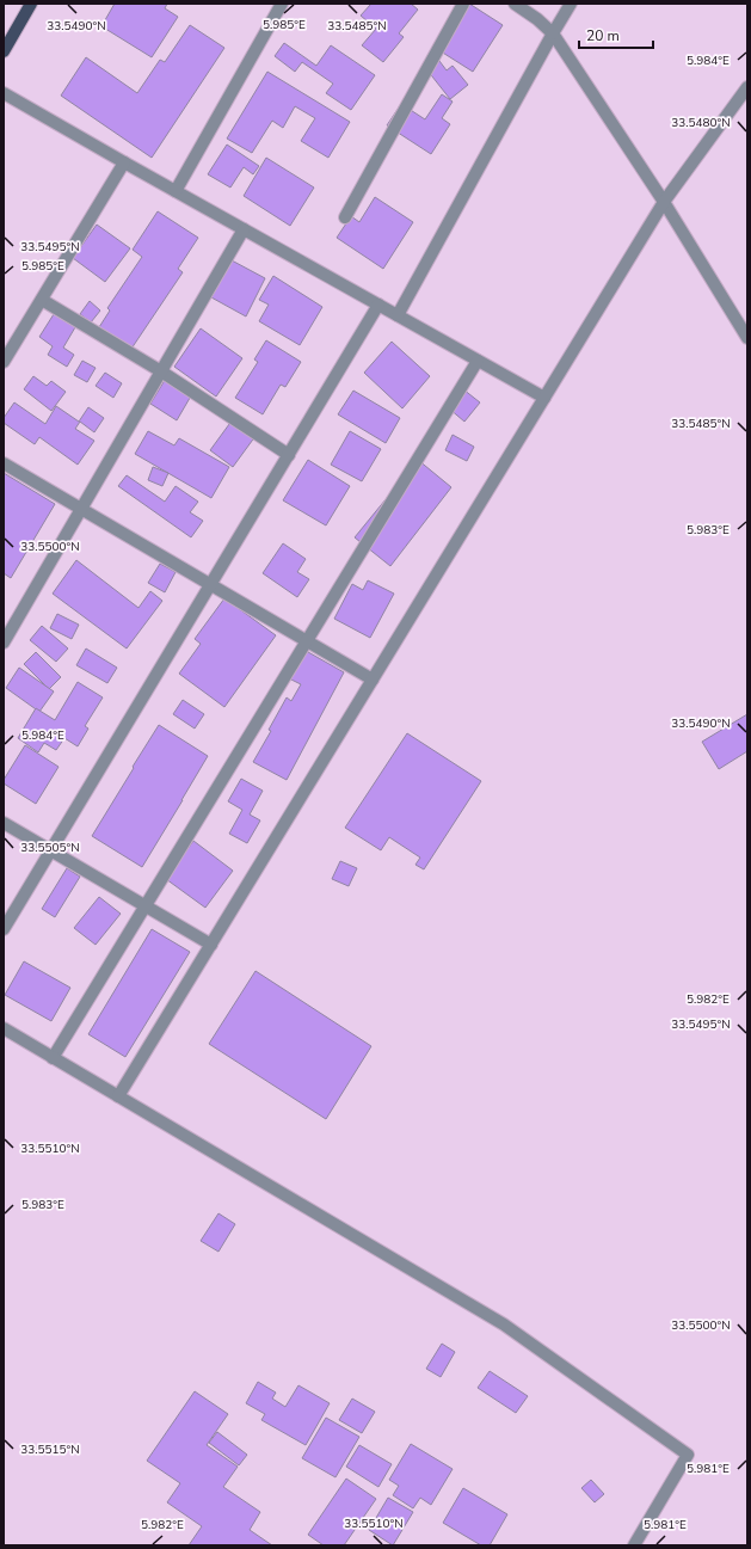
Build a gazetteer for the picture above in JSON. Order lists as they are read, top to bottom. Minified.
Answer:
{"scale_bar":"20 m","coordinates":["5.985°E","33.5485°N","33.5490°N","5.984°E","33.5480°N","33.5495°N","5.983°E","33.5500°N","33.5505°N","5.982°E","33.5510°N","33.5515°N","5.981°E"]}
